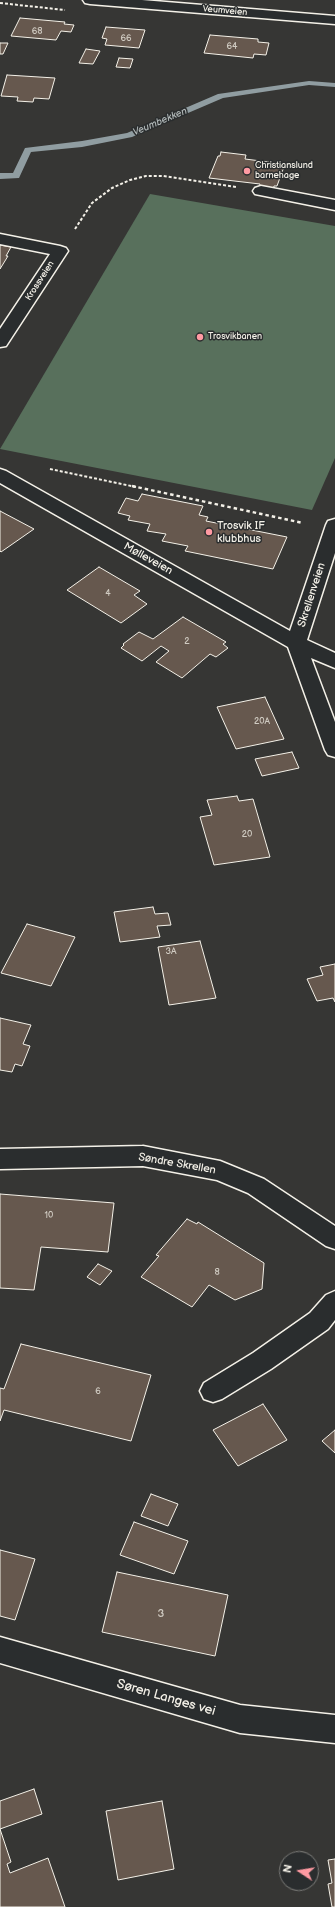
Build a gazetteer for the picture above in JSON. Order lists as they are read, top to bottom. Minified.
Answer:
{"streets":{"street":["Veumveien","Krossveien","Mølleveien","Skrellenveien","Søndre Skrellen","Søren Langes vei"]},"crossings":[["Mølleveien","Skrellenveien"]],"water":["Veumbekken"],"places":["Christianslund barnehage","Trosvikbanen","Trosvik IF klubbhus"],"house_numbers":["68","66","64","4","2","20A","20","3A","10","8","6","3"],"north":"left"}
